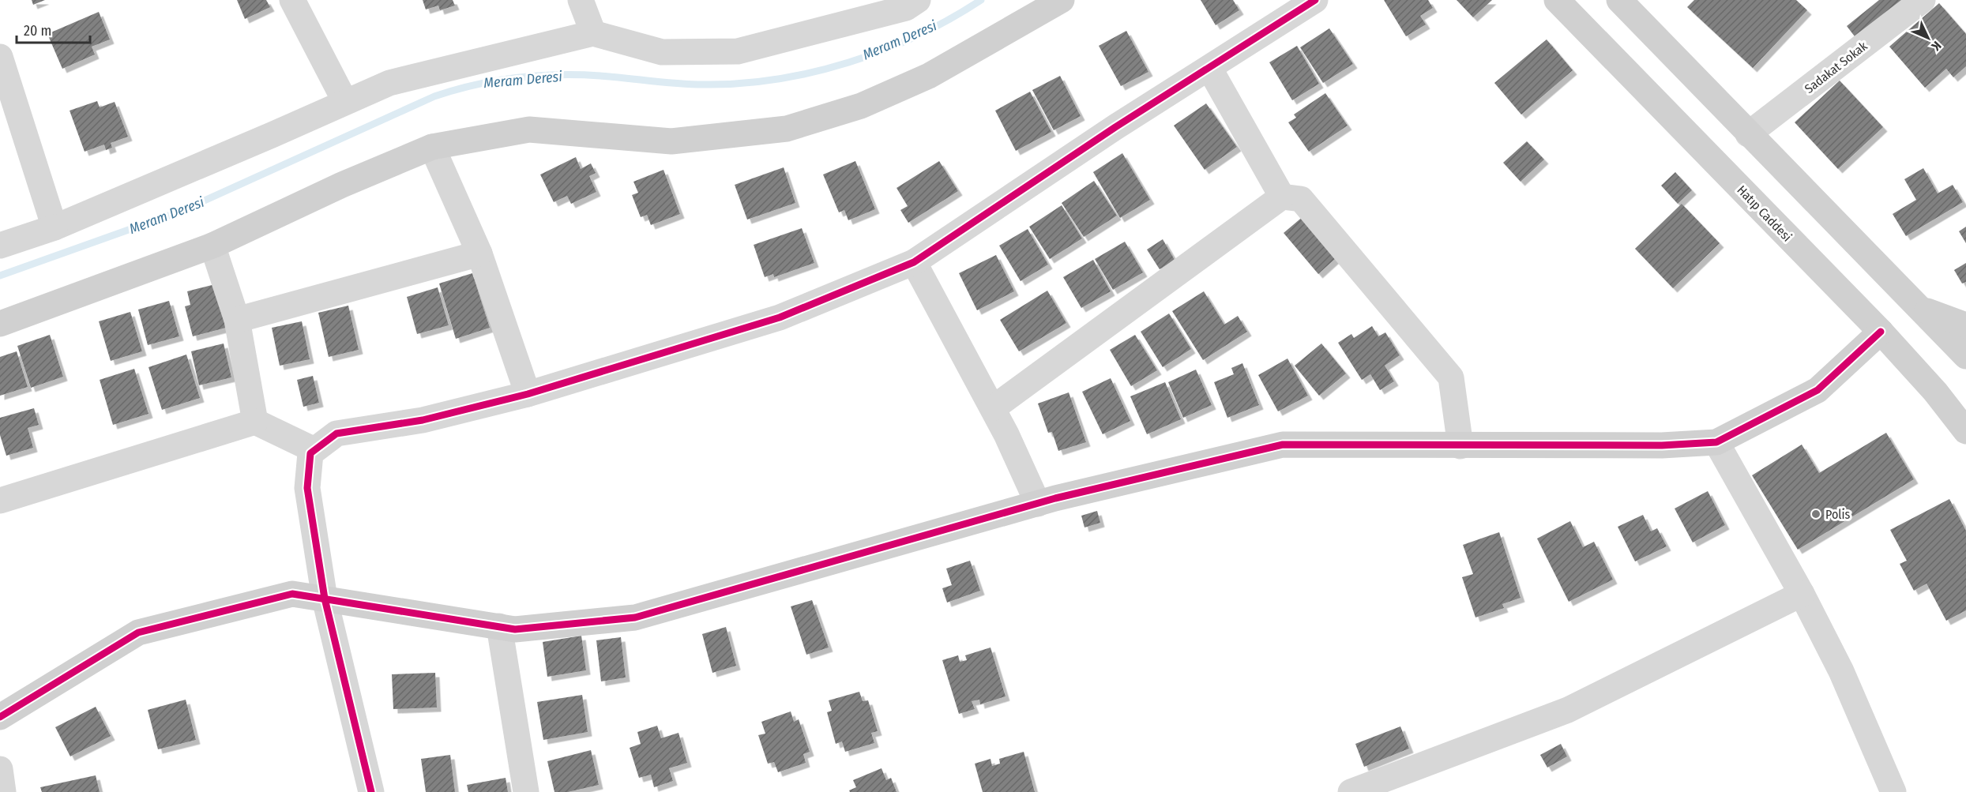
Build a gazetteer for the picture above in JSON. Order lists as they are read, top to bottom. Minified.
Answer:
{"streets":{"street":["Sadakat Sokak","Hatıp Caddesi"]},"water":["Meram Deresi"],"places":["Polis"],"scale_bar":"20 m","north":"bottom right"}
